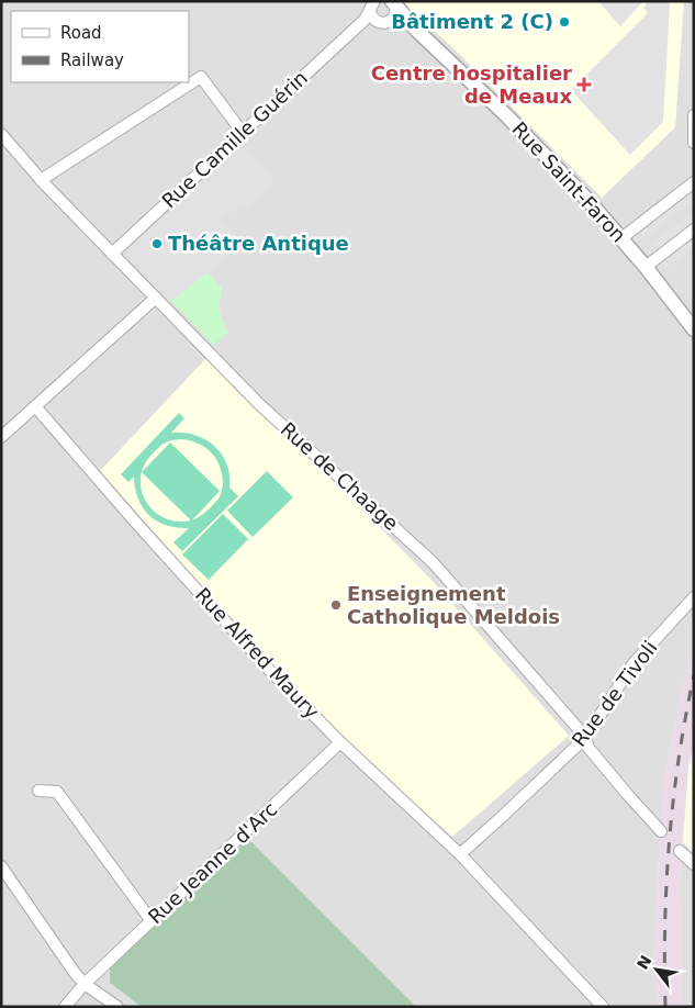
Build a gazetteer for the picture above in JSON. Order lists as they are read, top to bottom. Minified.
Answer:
{"streets":{"street":["Rue Camille Guérin","Rue Saint-Faron","Rue de Chaage","Rue Alfred Maury","Rue de Tivoli","Rue Jeanne d'Arc"]},"crossings":[["Rue Camille Guérin","Rue de Chaage"],["Rue de Chaage","Rue de Tivoli"],["Rue Alfred Maury","Rue de Tivoli"],["Rue Alfred Maury","Rue Jeanne d'Arc"]],"places":{"other":["Bâtiment 2 (C)","Théâtre Antique","Enseignement Catholique Meldois"],"health":["Centre hospitalier de Meaux"]},"legend":["Road","Railway"],"north":"top left"}
